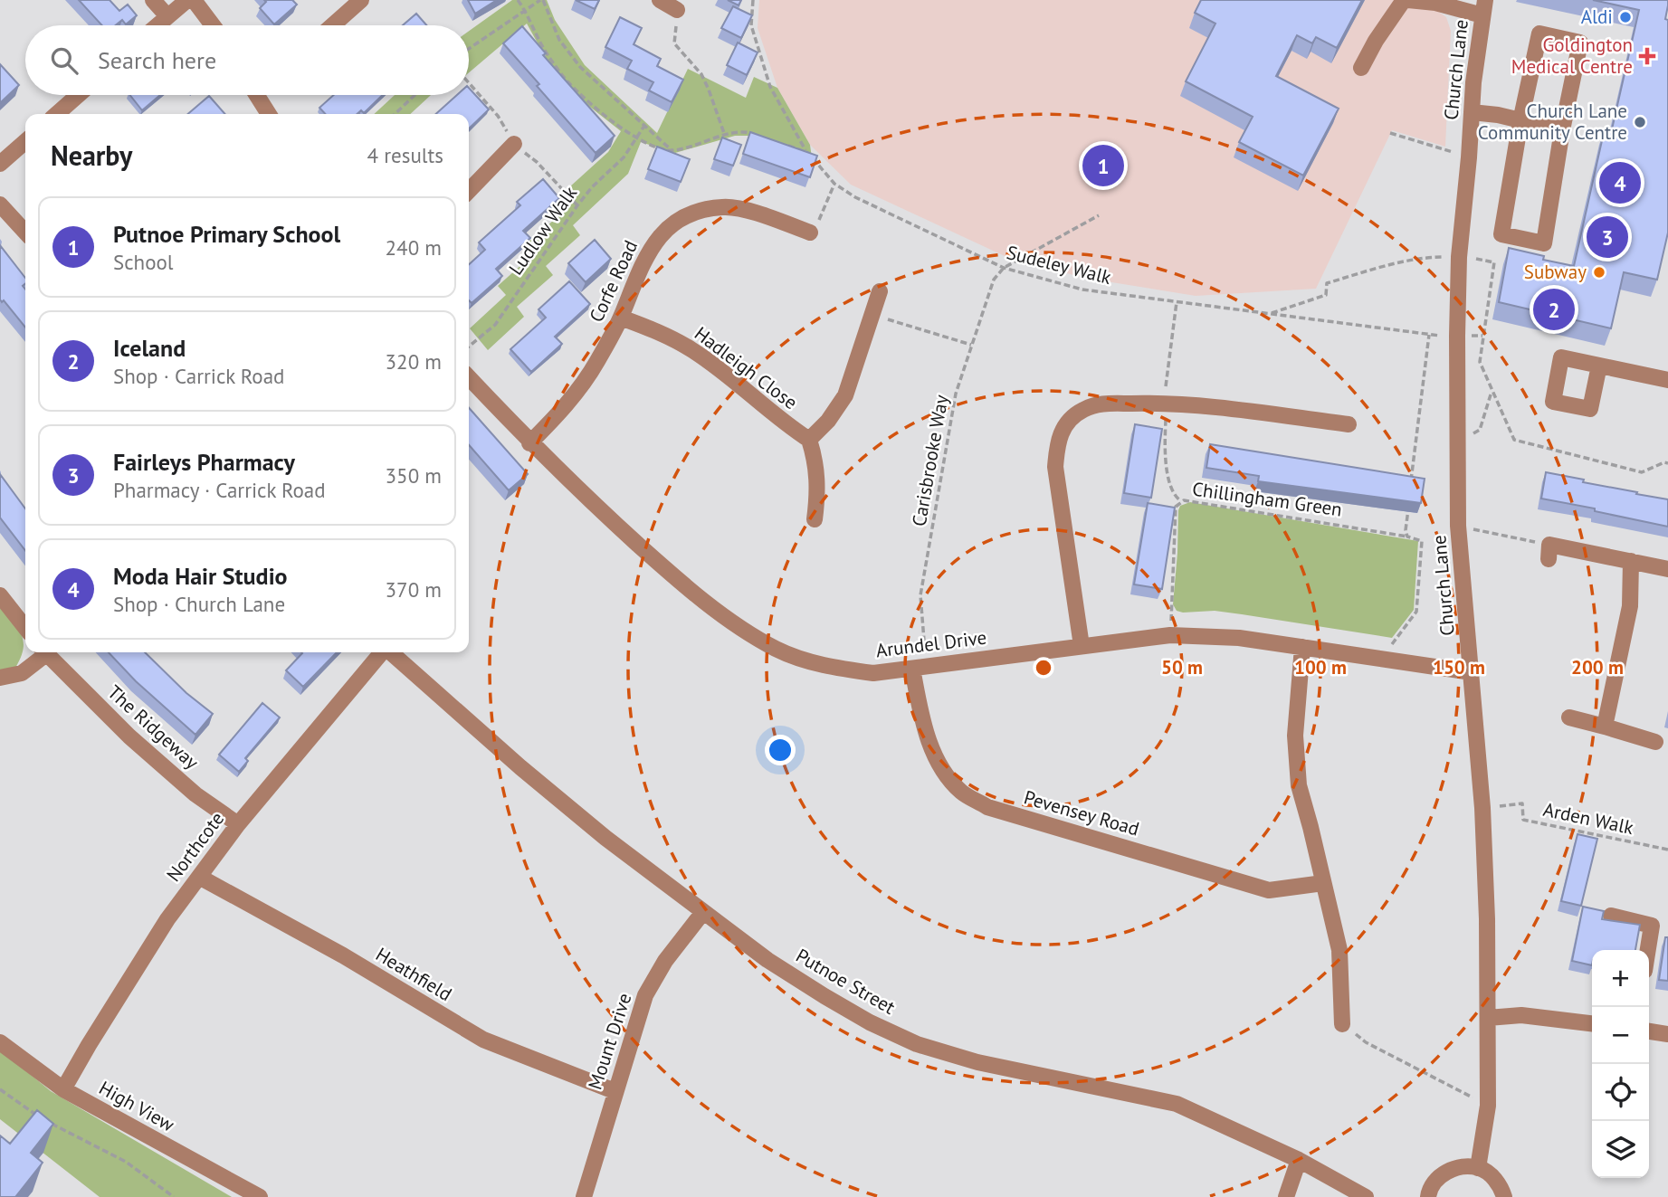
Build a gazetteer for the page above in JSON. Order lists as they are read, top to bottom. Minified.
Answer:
{"streets":{"street":["Church Lane","Corfe Road","Hadleigh Close","Arundel Drive","The Ridgeway","Pevensey Road","Northcote","Heathfield","Putnoe Street","Mount Drive","High View"],"path":["Ludlow Walk","Sudeley Walk","Carisbrooke Way","Chillingham Green","Arden Walk"]},"crossings":[["Church Lane","Sudeley Walk"],["Church Lane","Arundel Drive"],["Church Lane","Arden Walk"],["Sudeley Walk","Carisbrooke Way"],["Corfe Road","Hadleigh Close"],["Corfe Road","Arundel Drive"],["Carisbrooke Way","Arundel Drive"],["Carisbrooke Way","Pevensey Road"],["Chillingham Green","Arundel Drive"],["Arundel Drive","Pevensey Road"],["The Ridgeway","Northcote"],["Northcote","Heathfield"],["Northcote","High View"],["Heathfield","Mount Drive"],["Putnoe Street","Mount Drive"]],"places":{"other":["Aldi","Church Lane Community Centre","Subway"],"health":["Goldington Medical Centre"]},"page":{"search":"Search here","heading":["Nearby","4 results"],"pins":["1","4","3","2"],"list":[{"mark":"1","name":"Putnoe Primary School","note":"School","value":"240 m"},{"mark":"2","name":"Iceland","note":"Shop · Carrick Road","value":"320 m"},{"mark":"3","name":"Fairleys Pharmacy","note":"Pharmacy · Carrick Road","value":"350 m"},{"mark":"4","name":"Moda Hair Studio","note":"Shop · Church Lane","value":"370 m"}],"map_buttons":["+","−"]},"rings":["50 m","100 m","150 m","200 m"]}
